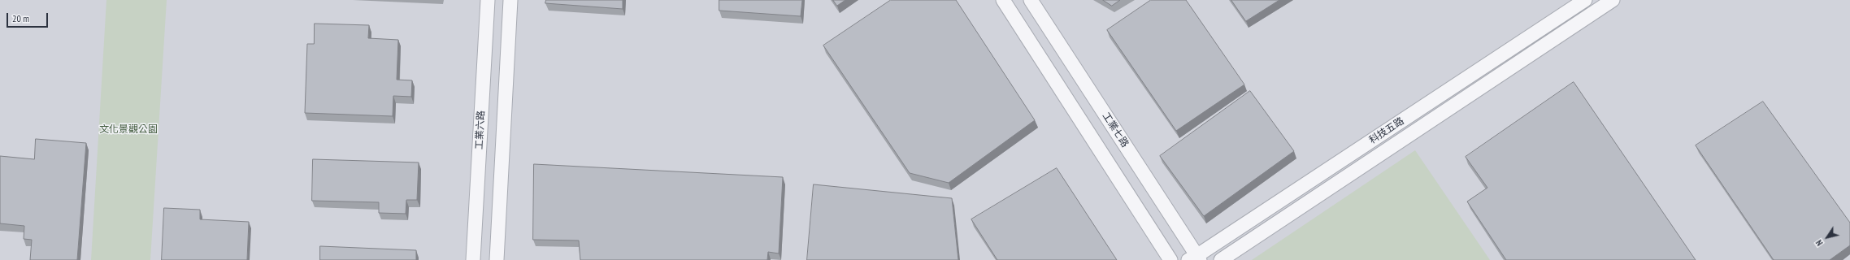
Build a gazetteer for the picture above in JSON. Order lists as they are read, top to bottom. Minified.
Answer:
{"streets":{"street":["工業六路","工業七路","科技五路"]},"crossings":[["工業七路","科技五路"]],"parks":["文化景觀公園"],"scale_bar":"20 m","north":"bottom left"}
